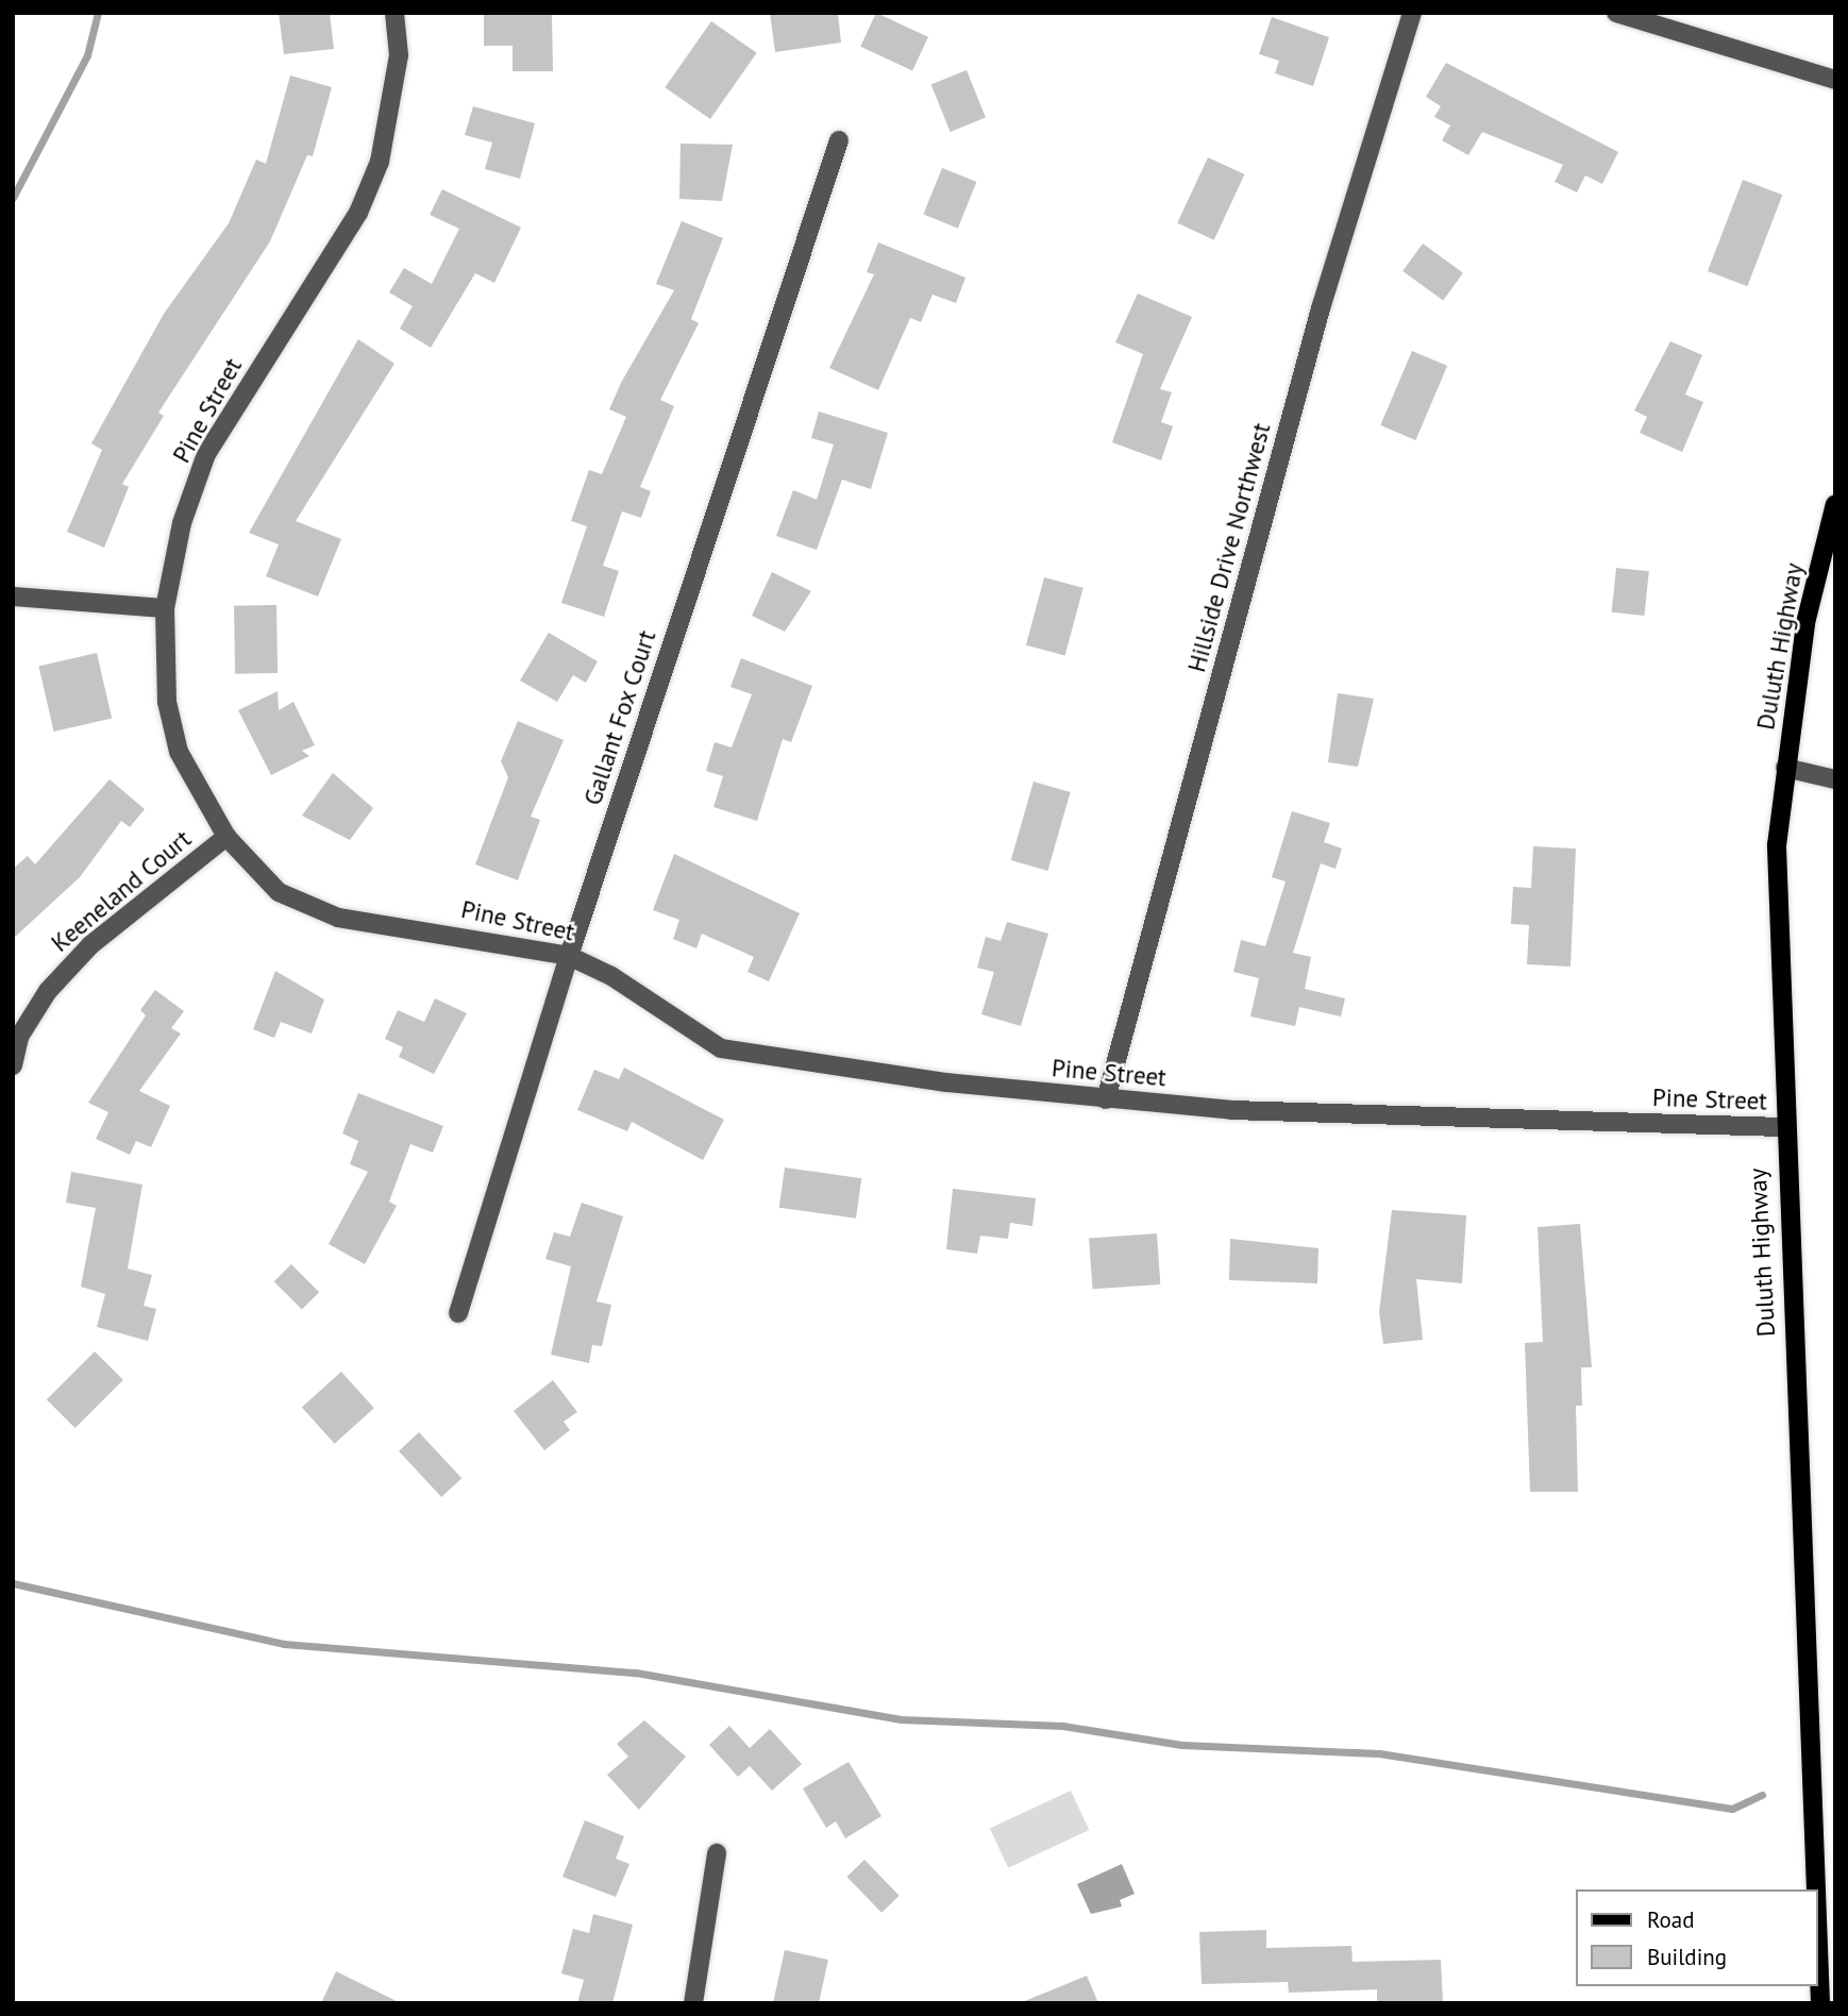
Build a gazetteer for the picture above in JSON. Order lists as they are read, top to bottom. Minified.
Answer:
{"streets":{"main road":["Duluth Highway"],"street":["Pine Street","Hillside Drive Northwest","Gallant Fox Court","Keeneland Court"]},"crossings":[["Pine Street","Hillside Drive Northwest"],["Pine Street","Duluth Highway"],["Pine Street","Gallant Fox Court"],["Pine Street","Keeneland Court"]],"legend":["Road","Building"]}
